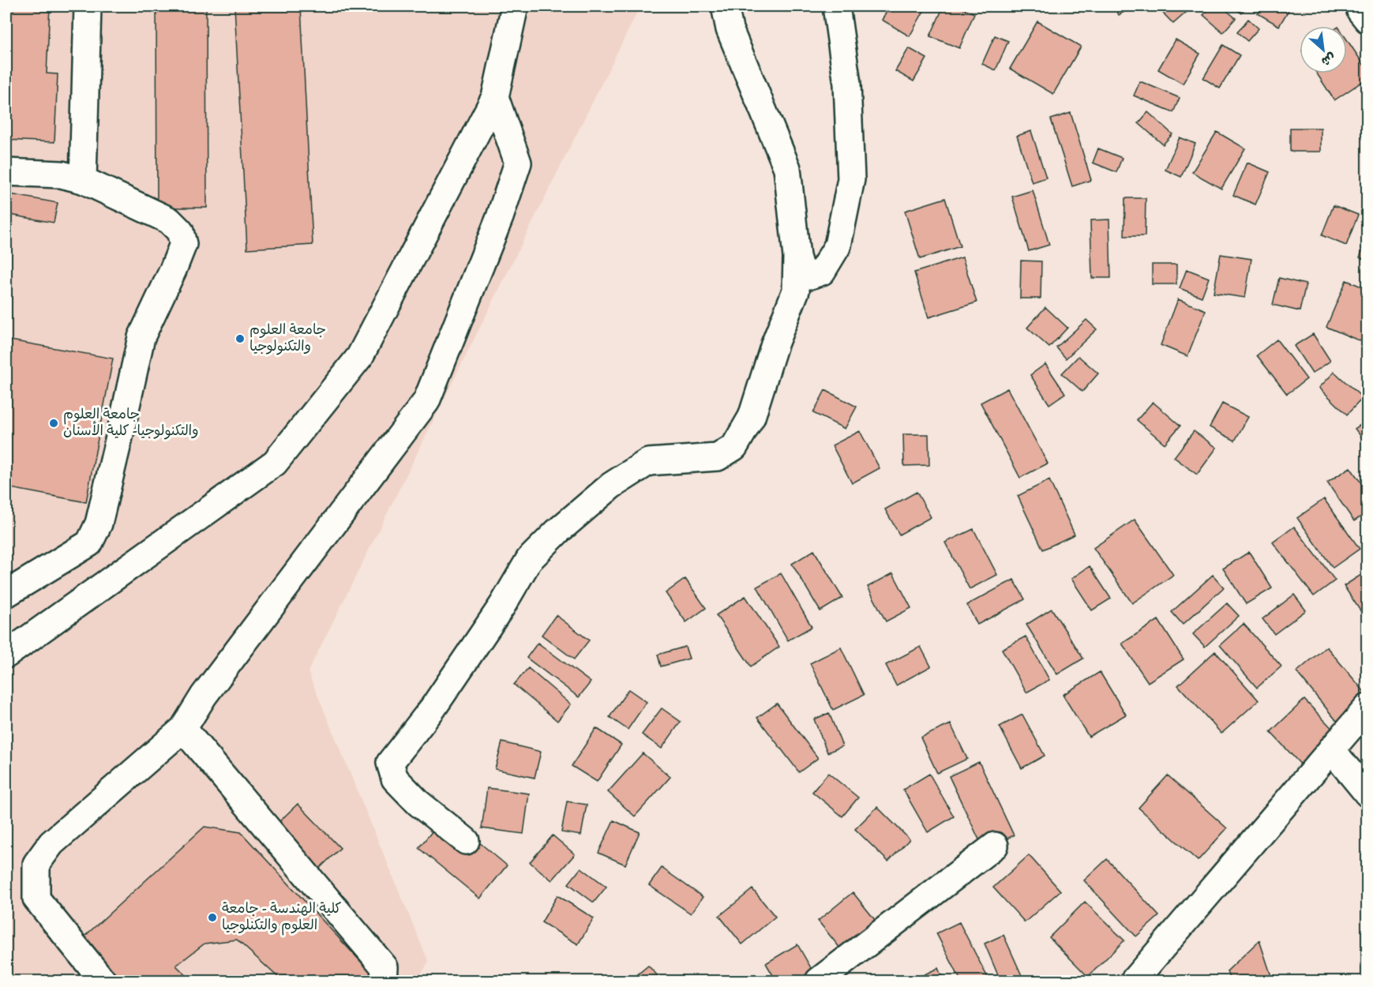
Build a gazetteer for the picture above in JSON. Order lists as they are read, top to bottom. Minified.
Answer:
{"places":["جامعة العلوم والتكنولوجيا","جامعة العلوم والتكنولوجيا- كلية الأسنان","كلية الهندسة - جامعة العلوم والتكنلوجيا"],"north":"bottom right"}
